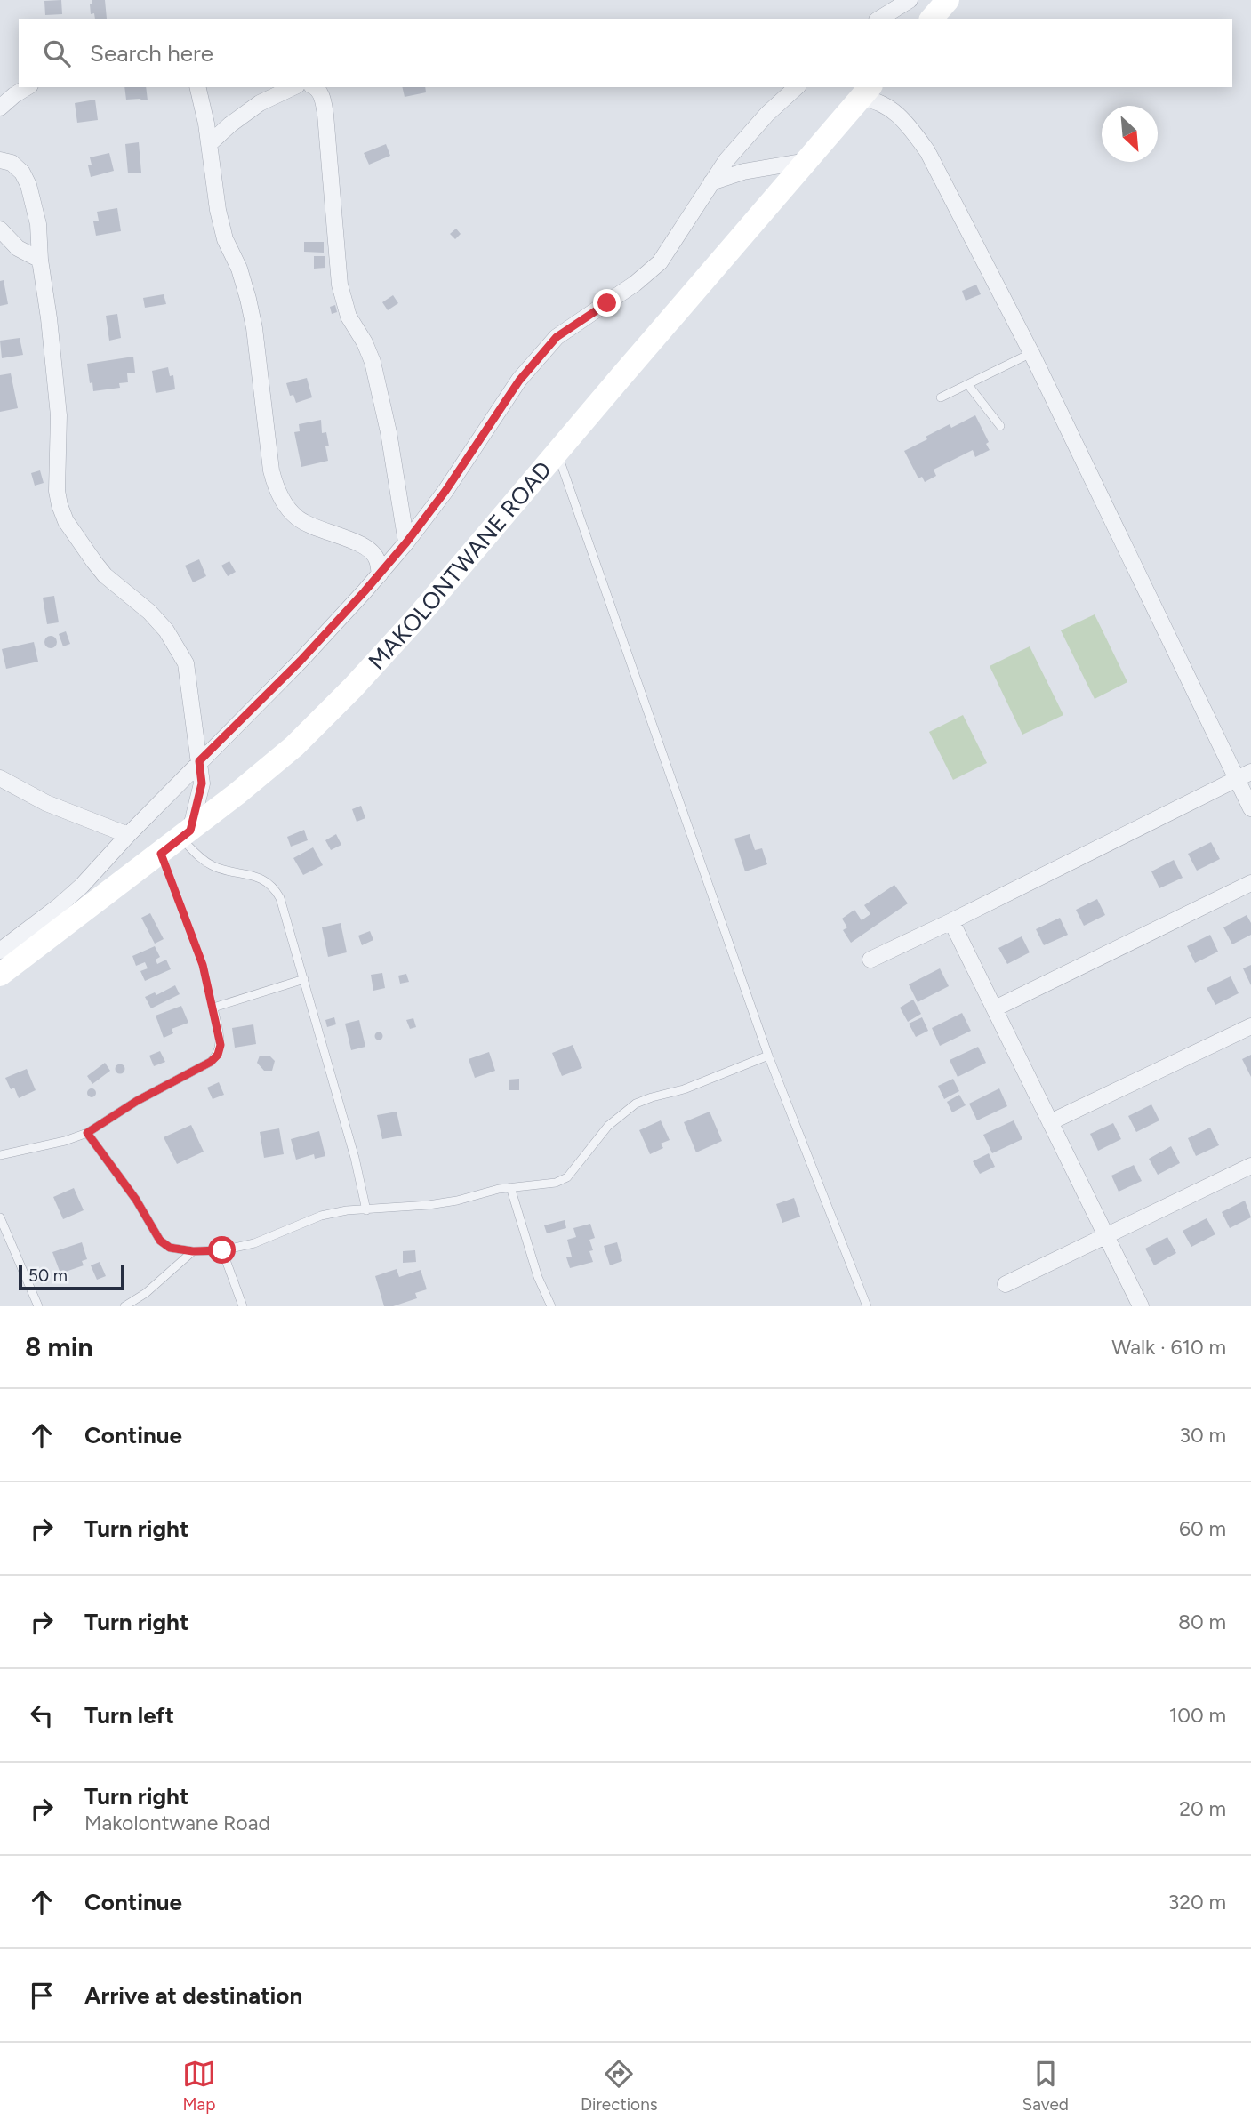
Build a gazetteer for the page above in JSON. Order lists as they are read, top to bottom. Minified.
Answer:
{"streets":{"main road":["MAKOLONTWANE ROAD"]},"scale_bar":"50 m","north":"bottom right","page":{"search":"Search here","scale":"50 m","heading":["8 min","Walk · 610 m"],"list":[["Continue","30 m"],["Turn right","60 m"],["Turn right","80 m"],["Turn left","100 m"],["Turn right","Makolontwane Road","20 m"],["Continue","320 m"],"Arrive at destination"],"nav":["Map","Directions","Saved"]}}
